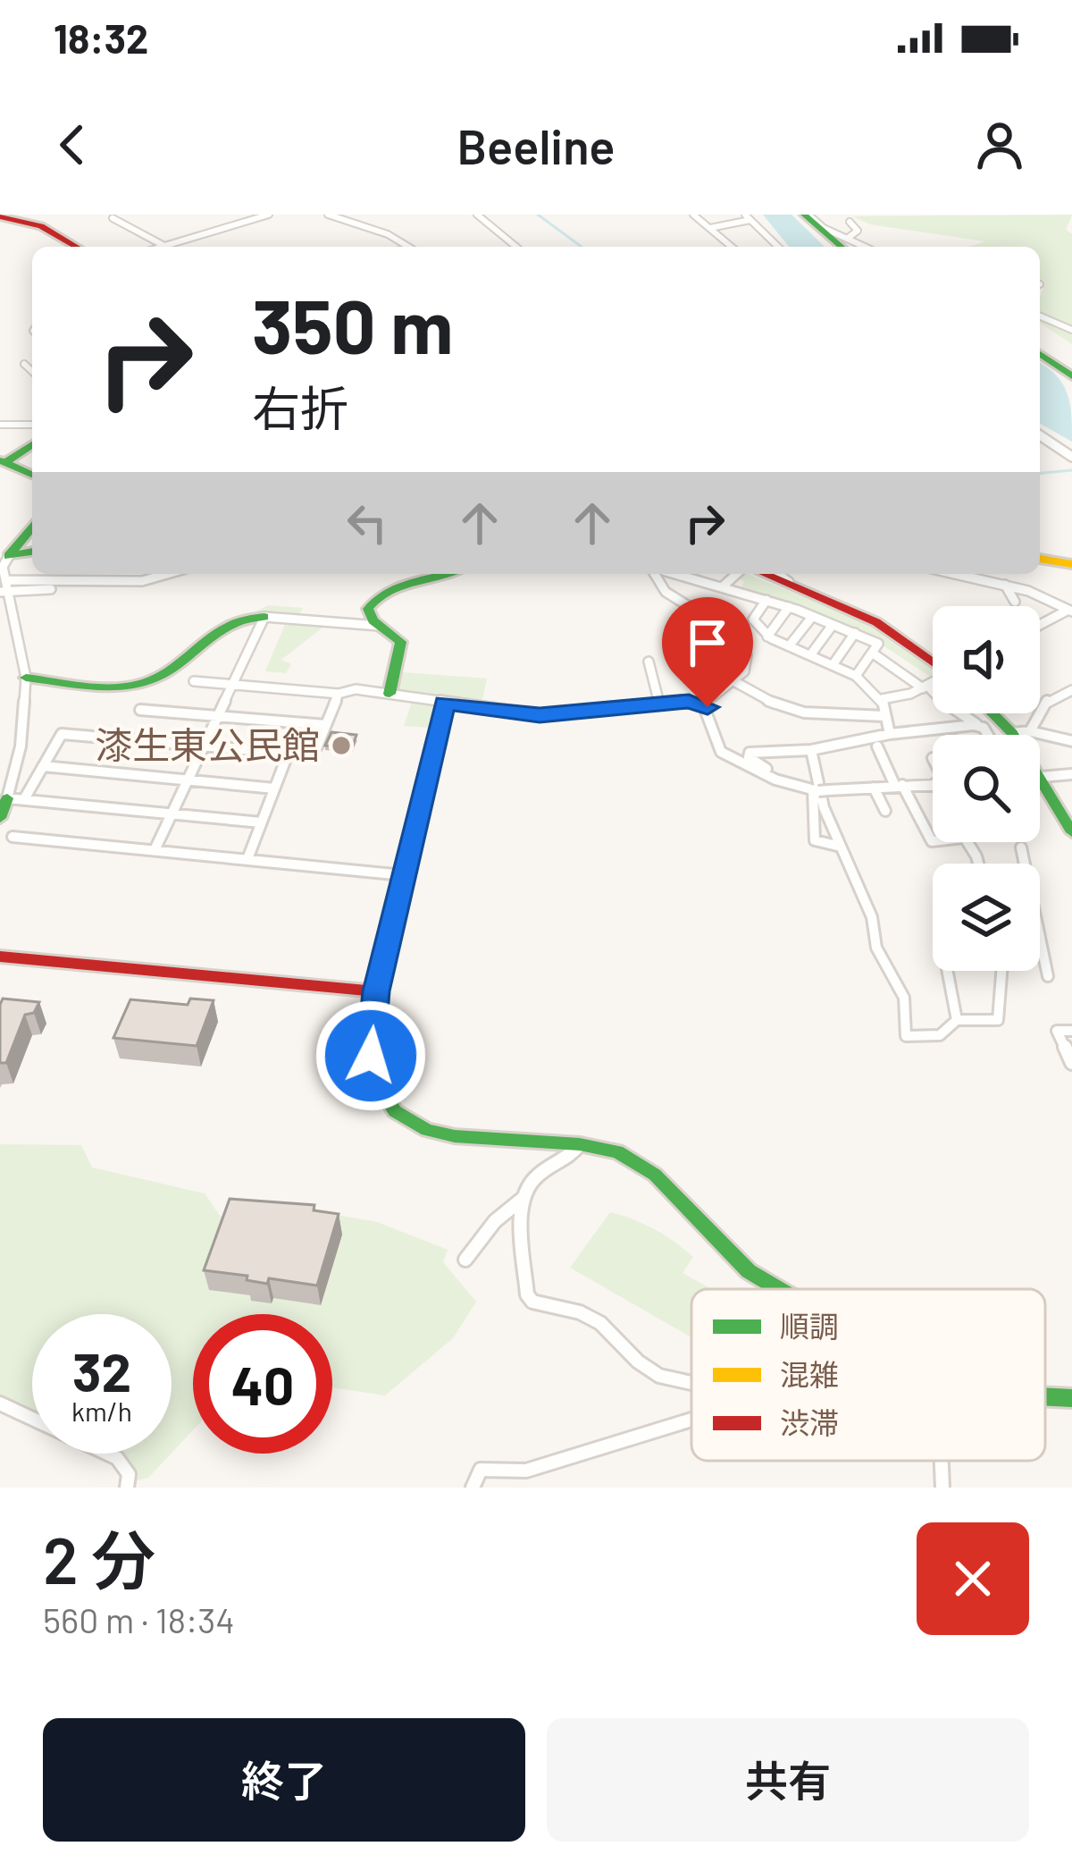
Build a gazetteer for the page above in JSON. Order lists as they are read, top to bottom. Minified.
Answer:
{"places":["漆生東公民館"],"legend":["順調","混雑","渋滞"],"page":{"status":"18:32","header":"Beeline","turn":["350 m","右折"],"speed":"32 km/h","limit":"40","heading":["2 分","560 m · 18:34"],"buttons":["終了","共有"]}}
